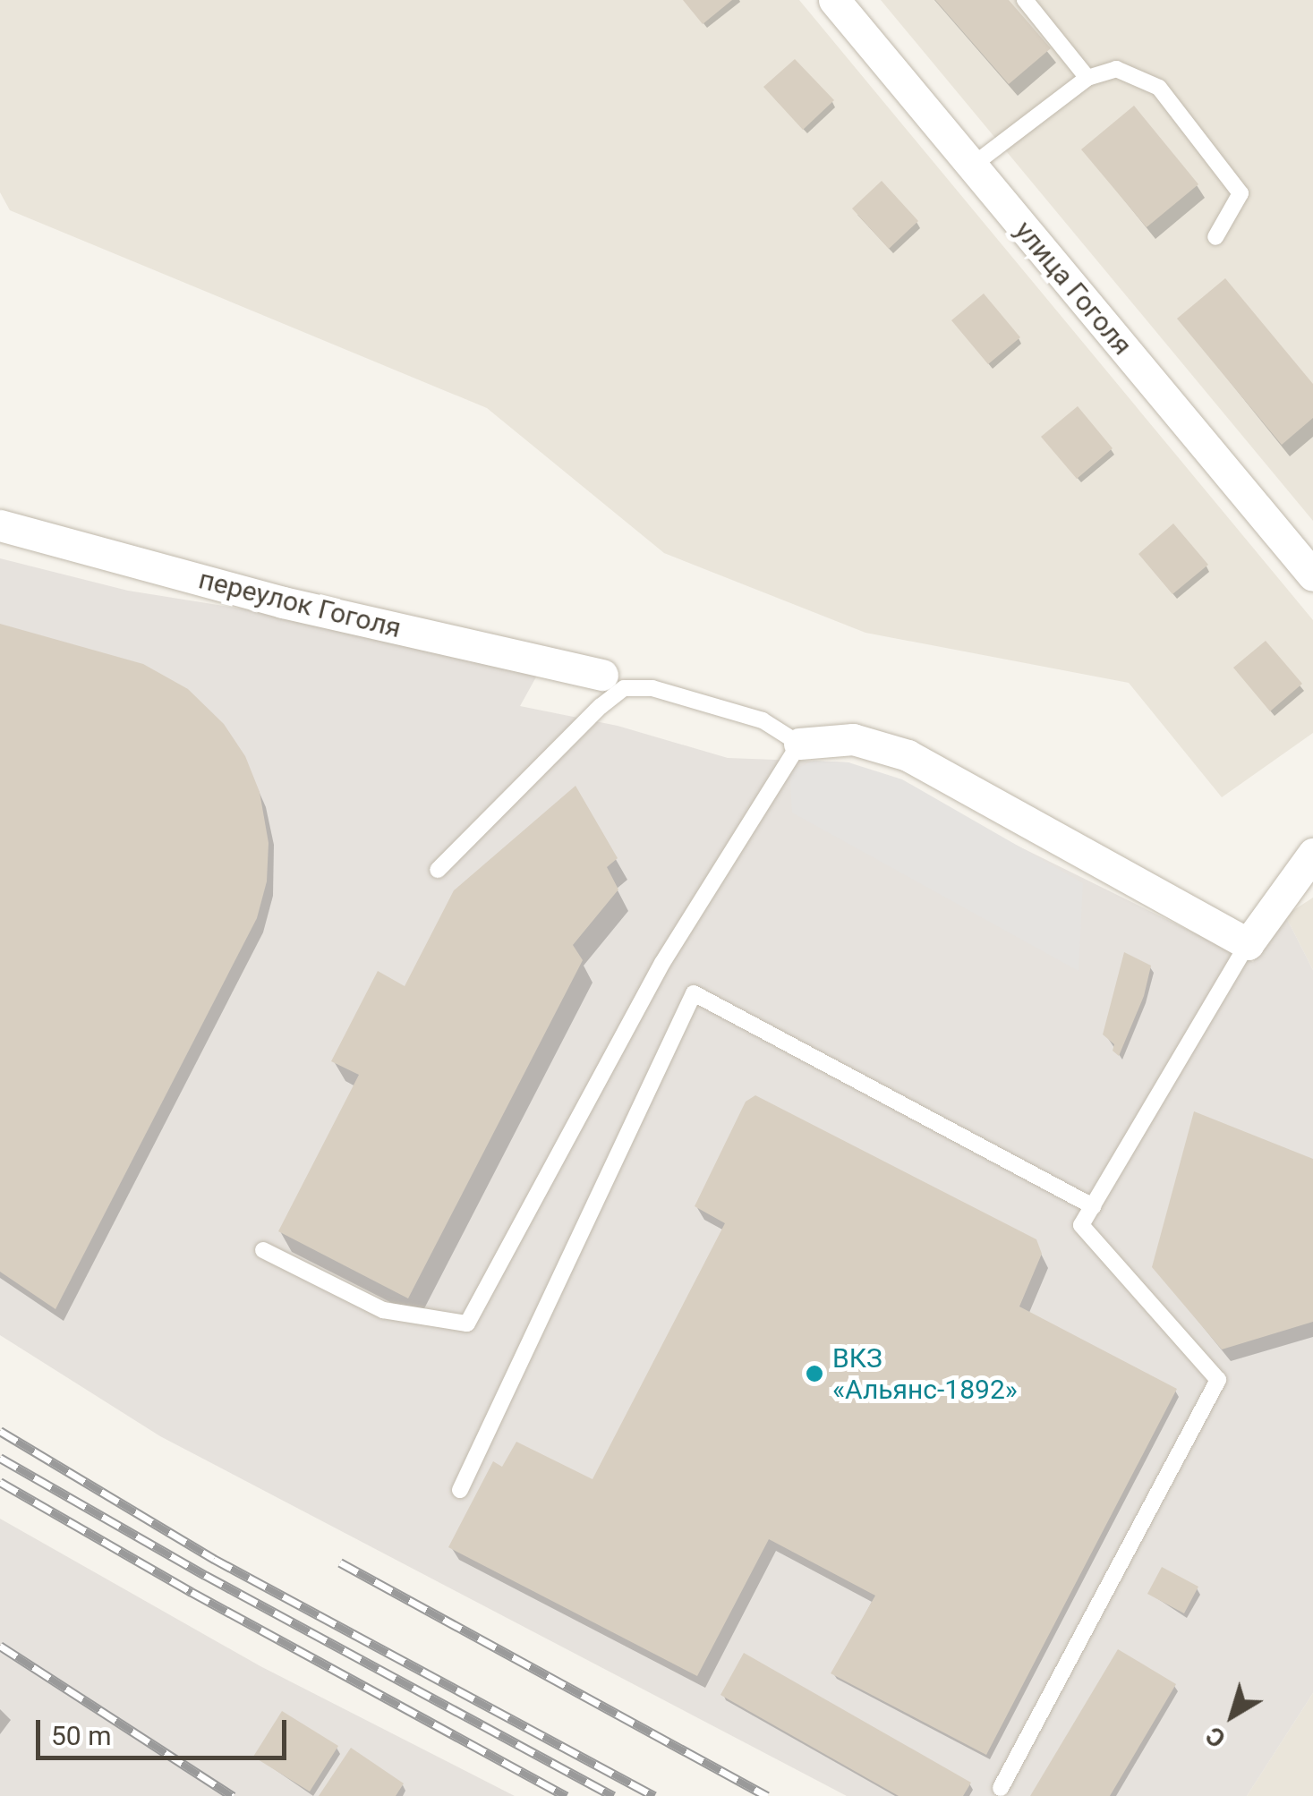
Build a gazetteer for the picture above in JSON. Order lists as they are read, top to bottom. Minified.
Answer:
{"streets":{"street":["улица Гоголя","переулок Гоголя"]},"places":["ВКЗ «Альянс-1892»"],"scale_bar":"50 m","north":"bottom left"}
